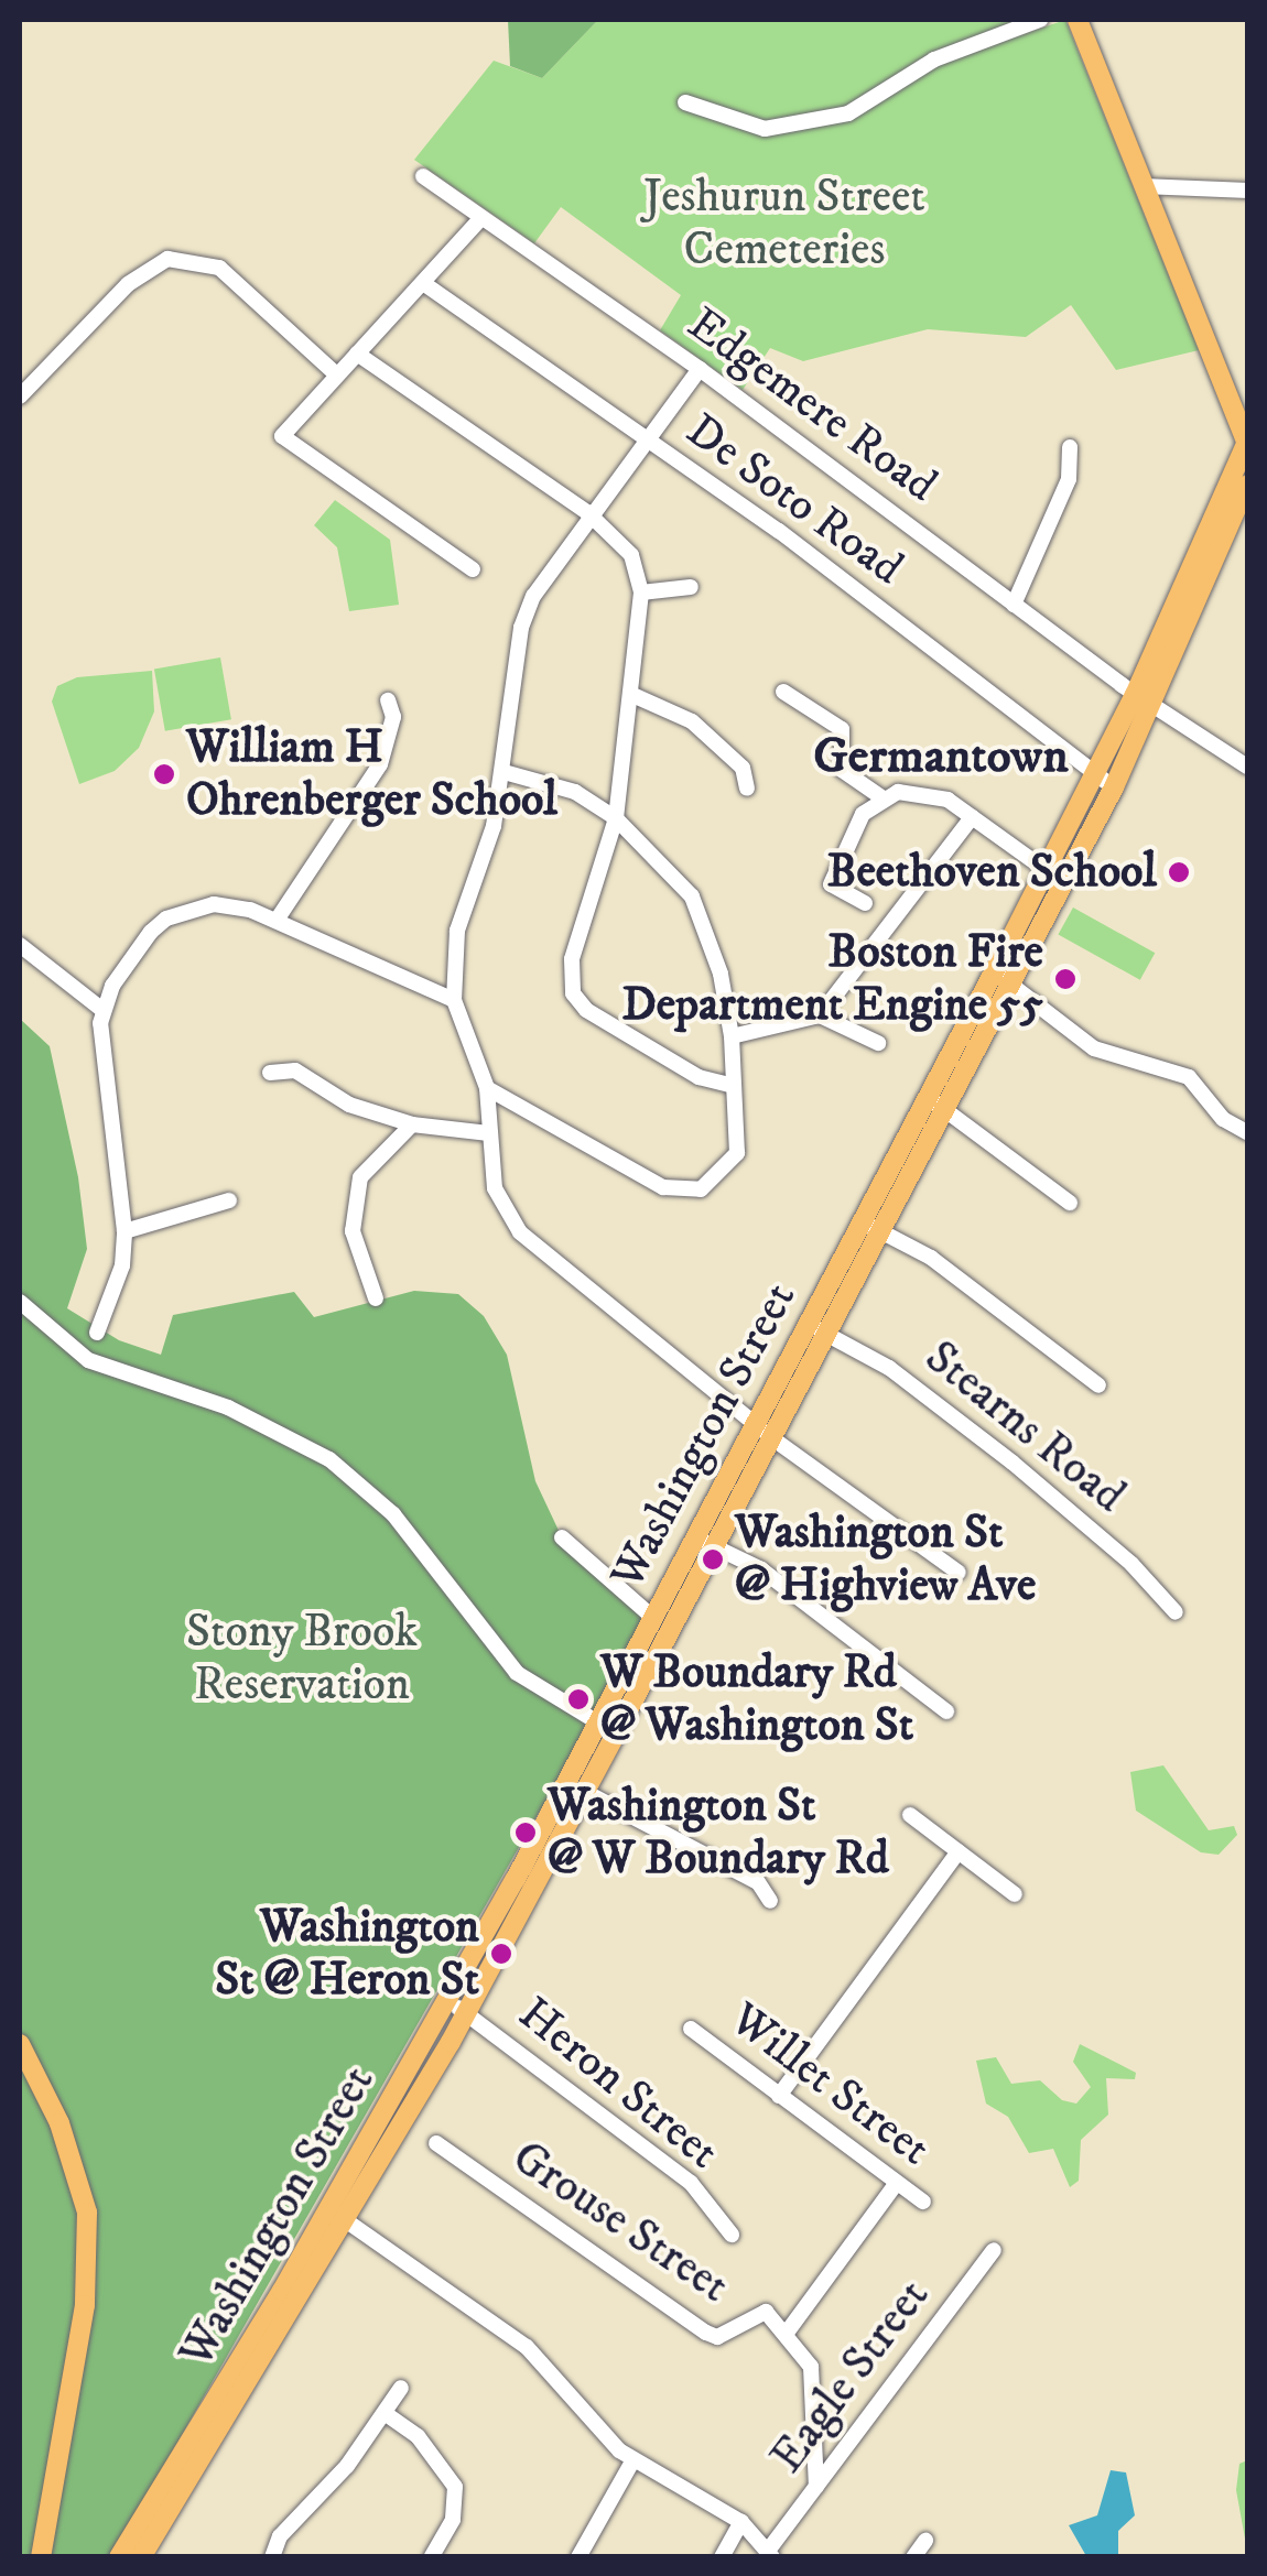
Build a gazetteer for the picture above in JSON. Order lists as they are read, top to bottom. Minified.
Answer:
{"streets":{"main road":["Washington Street"],"street":["Edgemere Road","De Soto Road","Stearns Road","Heron Street","Willet Street","Grouse Street","Eagle Street"]},"crossings":[["Edgemere Road","Washington Street"],["De Soto Road","Washington Street"],["Stearns Road","Washington Street"],["Washington Street","Heron Street"]],"districts":["Germantown"],"parks":["Jeshurun Street Cemeteries","Stony Brook Reservation"],"places":["William H Ohrenberger School","Beethoven School","Boston Fire Department Engine 55","Washington St @ Highview Ave","W Boundary Rd @ Washington St","Washington St @ W Boundary Rd","Washington St @ Heron St"]}
